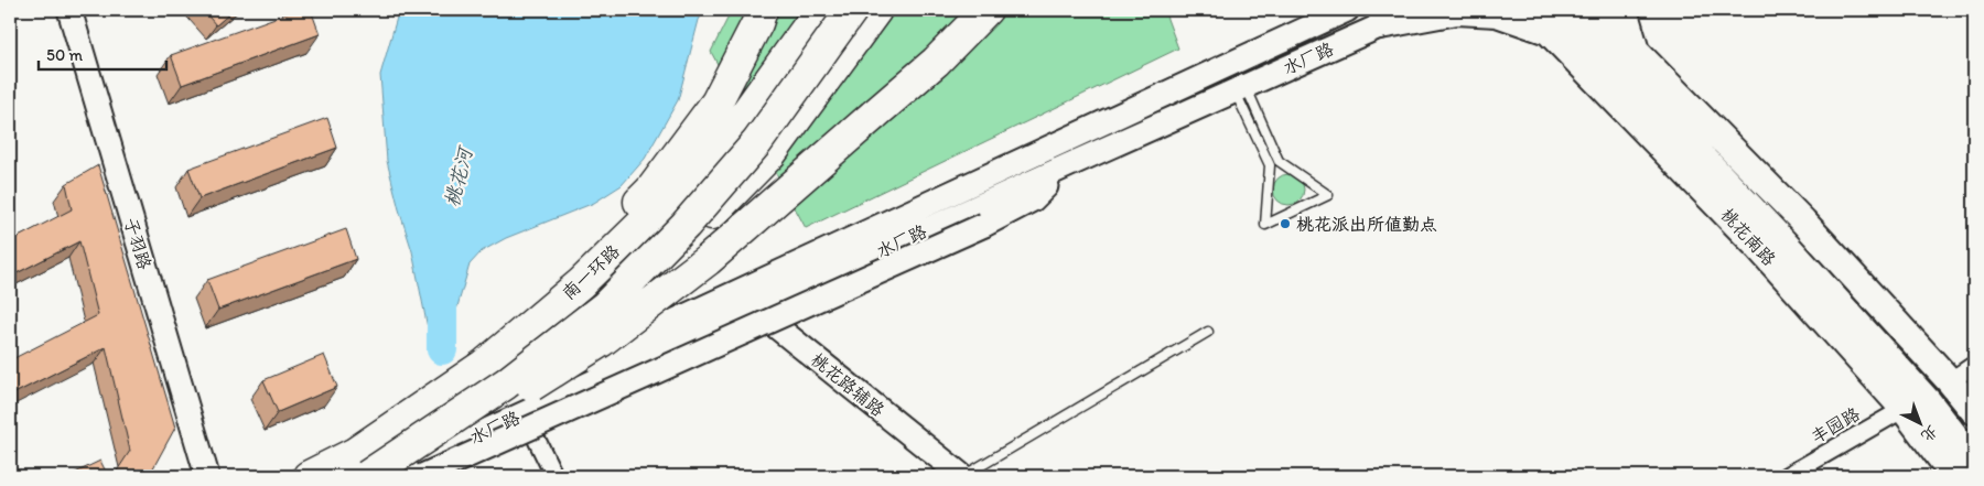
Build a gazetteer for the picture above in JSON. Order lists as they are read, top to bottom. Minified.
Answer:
{"streets":{"highway":["南一环路"],"main road":["桃花南路"],"street":["水厂路","子羽路","桃花路辅路","丰园路"]},"crossings":[["水厂路","南一环路"],["水厂路","桃花路辅路"],["桃花南路","丰园路"]],"water":["桃花河"],"places":["桃花派出所值勤点"],"scale_bar":"50 m","north":"bottom right"}
